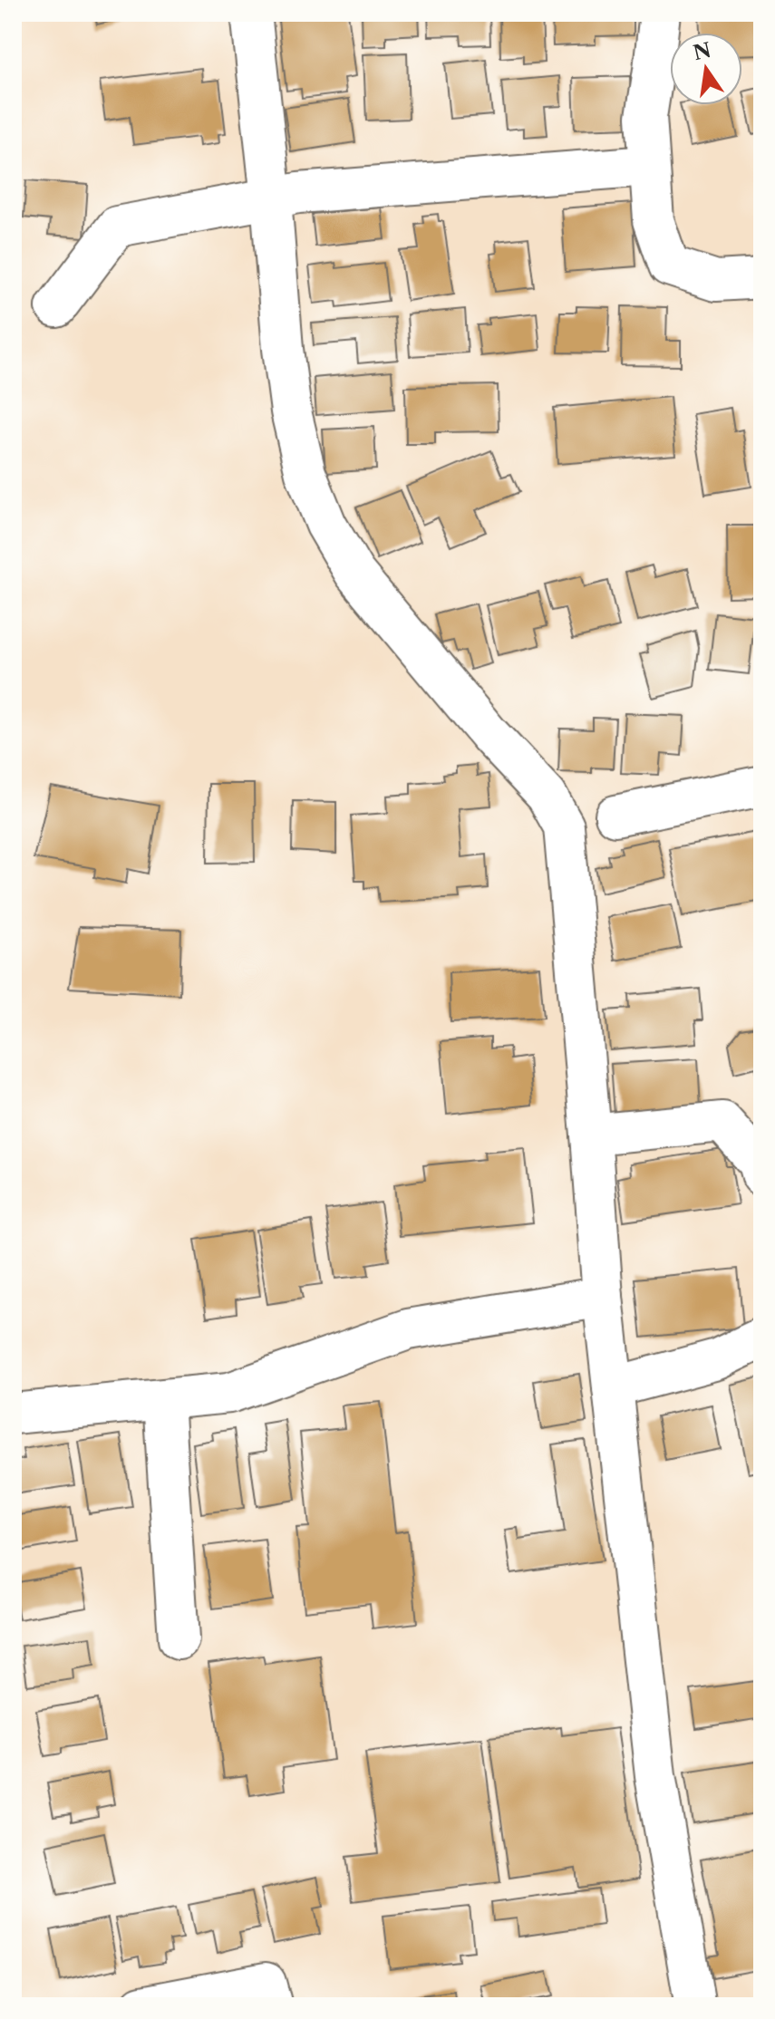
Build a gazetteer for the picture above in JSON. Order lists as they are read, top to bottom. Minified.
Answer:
{"north":"top"}
